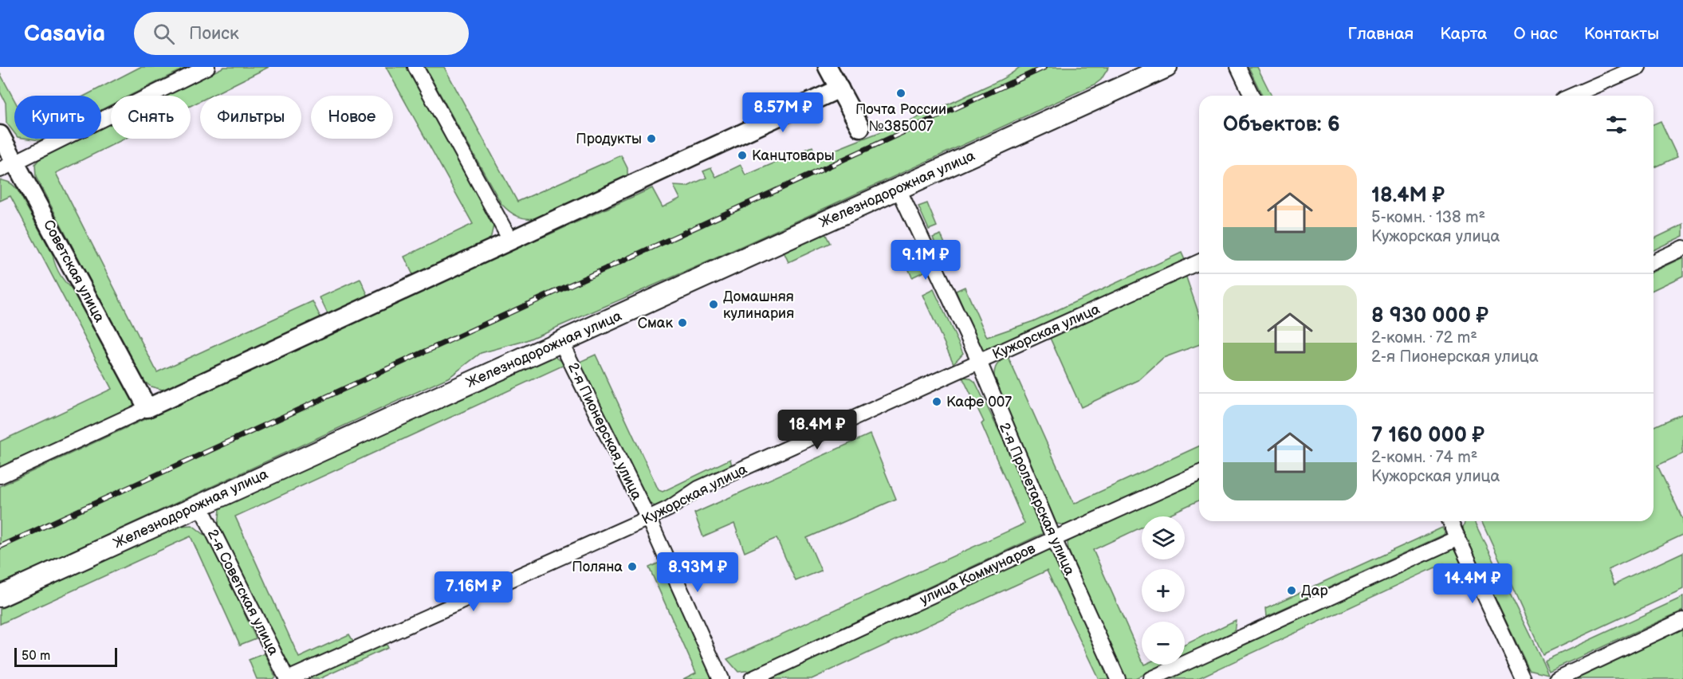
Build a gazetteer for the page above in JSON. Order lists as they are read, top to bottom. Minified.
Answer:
{"streets":{"main road":["Железнодорожная улица"],"street":["Советская улица","Кужорская улица","2-я Пионерская улица","2-я Пролетарская улица","улица Коммунаров","2-я Советская улица"]},"crossings":[["Железнодорожная улица","2-я Пионерская улица"],["Железнодорожная улица","2-я Пролетарская улица"],["Железнодорожная улица","2-я Советская улица"],["Кужорская улица","2-я Пионерская улица"],["Кужорская улица","2-я Пролетарская улица"],["Кужорская улица","2-я Советская улица"],["2-я Пролетарская улица","улица Коммунаров"]],"places":["Почта России №385007","Продукты","Канцтовары","Домашняя кулинария","Смак","Кафе 007","Поляна","Дар"],"scale_bar":"50 m","page":{"header":"Casavia","search":"Поиск","nav":["Главная","Карта","О нас","Контакты"],"price":["8.57M ₽","9.1M ₽","18.4M ₽","8.93M ₽","14.4M ₽","7.16M ₽"],"chip":["Купить","Снять","Фильтры","Новое"],"heading":"Объектов: 6","list":[{"name":"18.4M ₽","note":"5-комн. · 138 m² · Кужорская улица"},{"name":"8 930 000 ₽","note":"2-комн. · 72 m² · 2-я Пионерская улица"},{"name":"7 160 000 ₽","note":"2-комн. · 74 m² · Кужорская улица"}],"map_buttons":["+","−"],"scale":"50 m"}}
